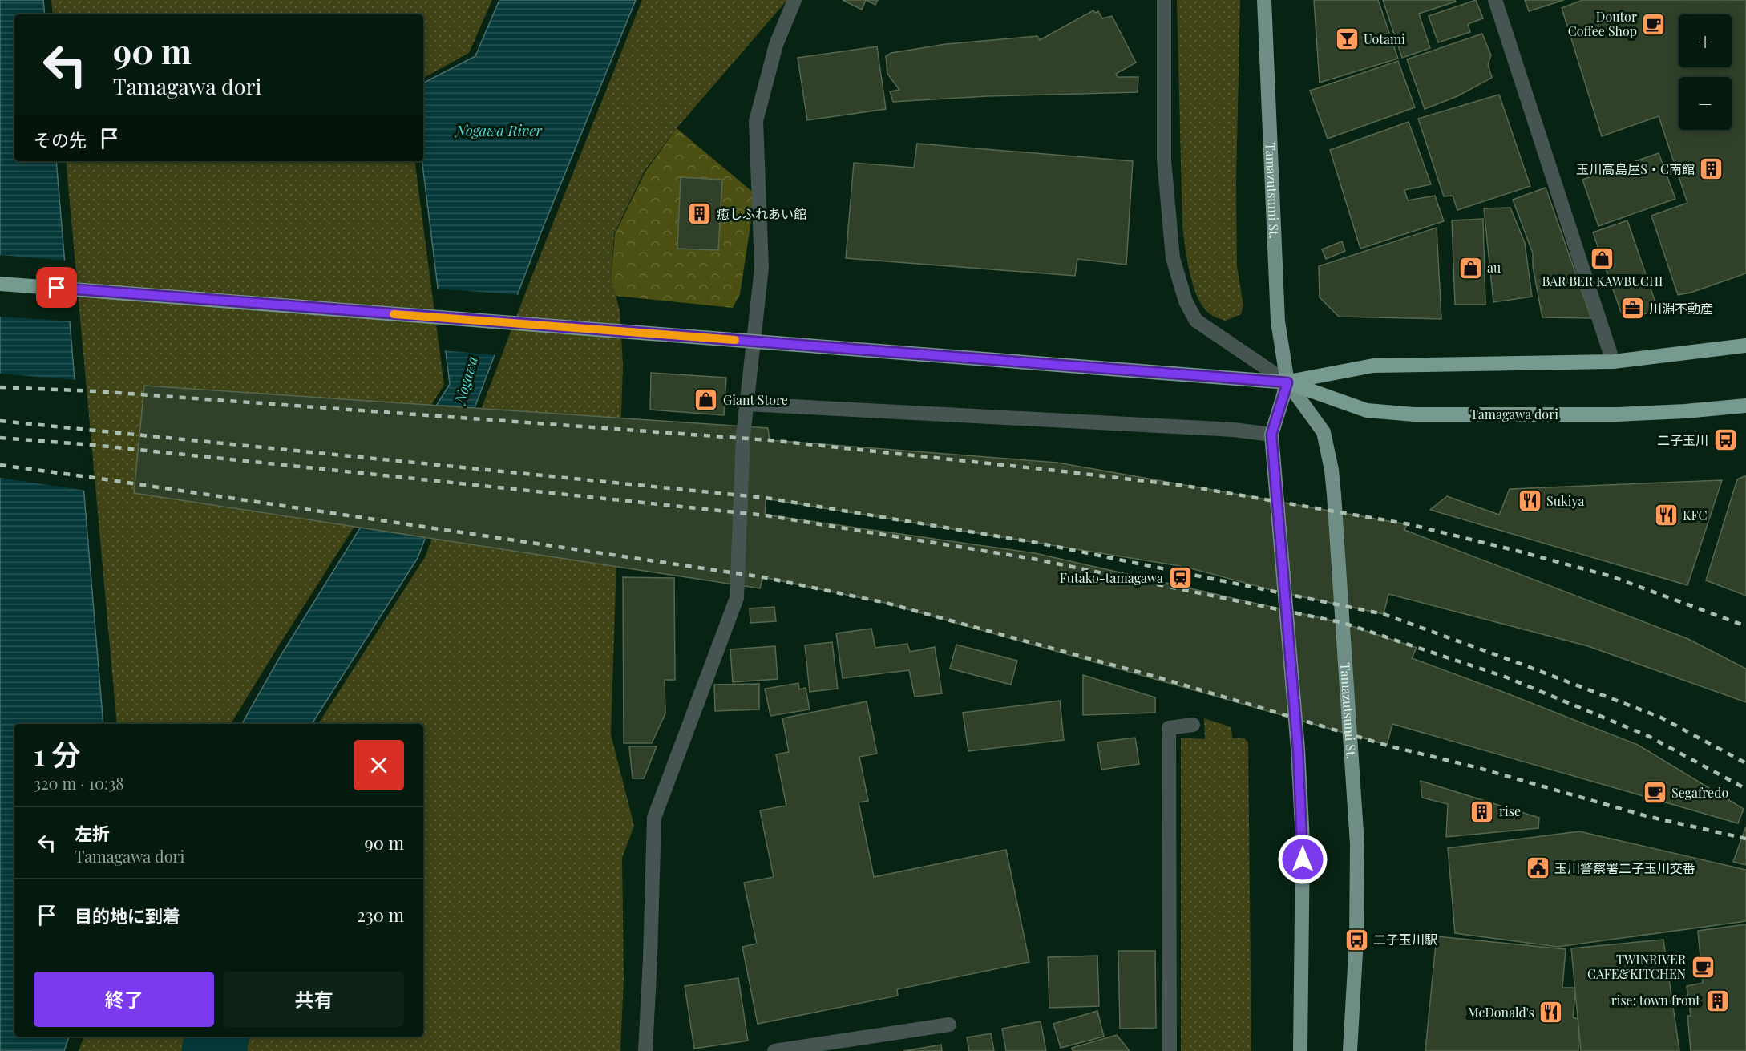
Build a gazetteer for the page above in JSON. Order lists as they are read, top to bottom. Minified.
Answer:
{"streets":{"highway":["Tamagawa dori"],"main road":["Tamazutsumi St."]},"crossings":[["Tamazutsumi St.","Tamagawa dori"]],"water":["Nogawa River","Nogawa"],"places":{"cafe":["Doutor Coffee Shop","Segafredo","TWINRIVER CAFE&KITCHEN"],"bar":["Uotami"],"building":["玉川高島屋S・C南館","癒しふれあい館","rise","rise: town front"],"shop":["BAR BER KAWBUCHI","au","Giant Store"],"office":["川淵不動産"],"bus stop":["二子玉川","二子玉川駅"],"restaurant":["Sukiya","KFC","McDonald's"],"station":["Futako-tamagawa"],"public building":["玉川警察署二子玉川交番"]},"page":{"map_buttons":["+","−"],"turn":["90 m","Tamagawa dori"],"then":"その先","heading":["1 分","320 m · 10:38"],"list":[{"name":"左折","note":"Tamagawa dori","value":"90 m"},{"name":"目的地に到着","value":"230 m"}],"buttons":["終了","共有"]}}
